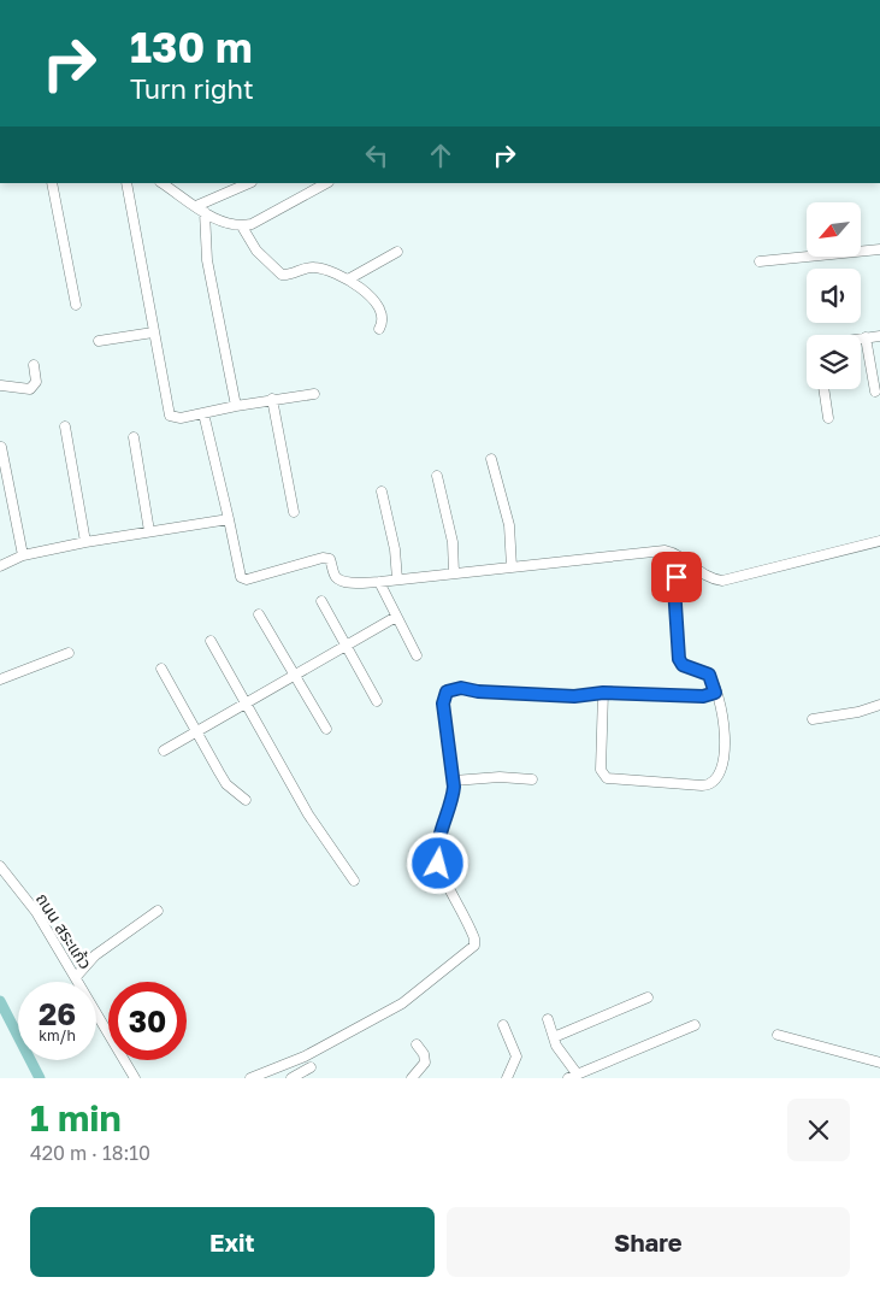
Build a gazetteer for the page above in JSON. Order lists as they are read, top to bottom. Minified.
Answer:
{"streets":{"street":["ถนน สระแก้ว"]},"north":"bottom left","page":{"turn":["130 m","Turn right"],"speed":"26 km/h","limit":"30","heading":["1 min","420 m · 18:10"],"buttons":["Exit","Share"]}}
